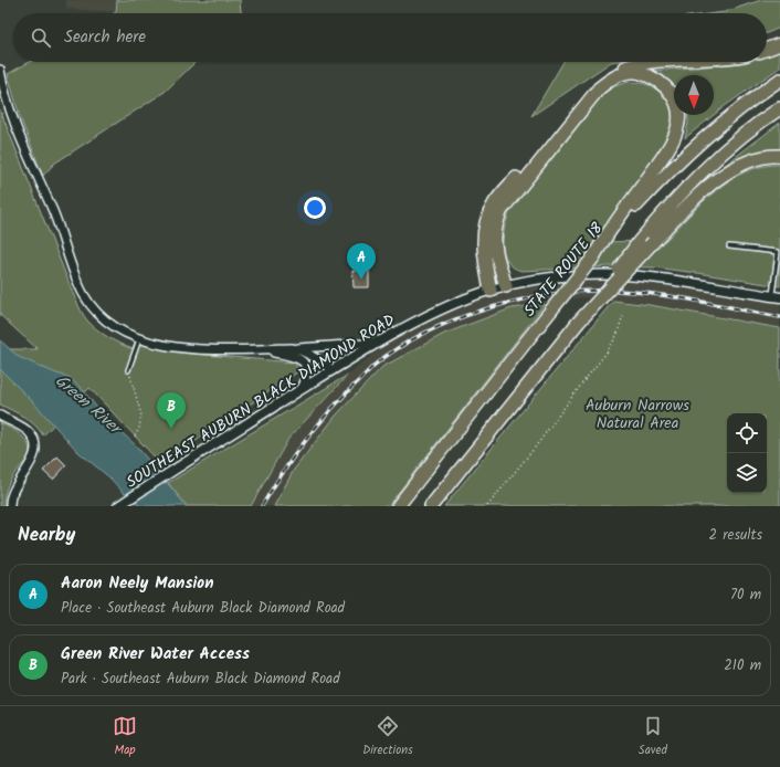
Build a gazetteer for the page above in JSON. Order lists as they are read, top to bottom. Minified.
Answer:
{"streets":{"highway":["STATE ROUTE 18"],"main road":["SOUTHEAST AUBURN BLACK DIAMOND ROAD"]},"water":["Green River"],"parks":["Auburn Narrows Natural Area"],"north":"bottom","page":{"search":"Search here","pins":["A","B"],"heading":["Nearby","2 results"],"list":[{"mark":"A","name":"Aaron Neely Mansion","note":"Place · Southeast Auburn Black Diamond Road","value":"70 m"},{"mark":"B","name":"Green River Water Access","note":"Park · Southeast Auburn Black Diamond Road","value":"210 m"}],"nav":["Map","Directions","Saved"]}}
